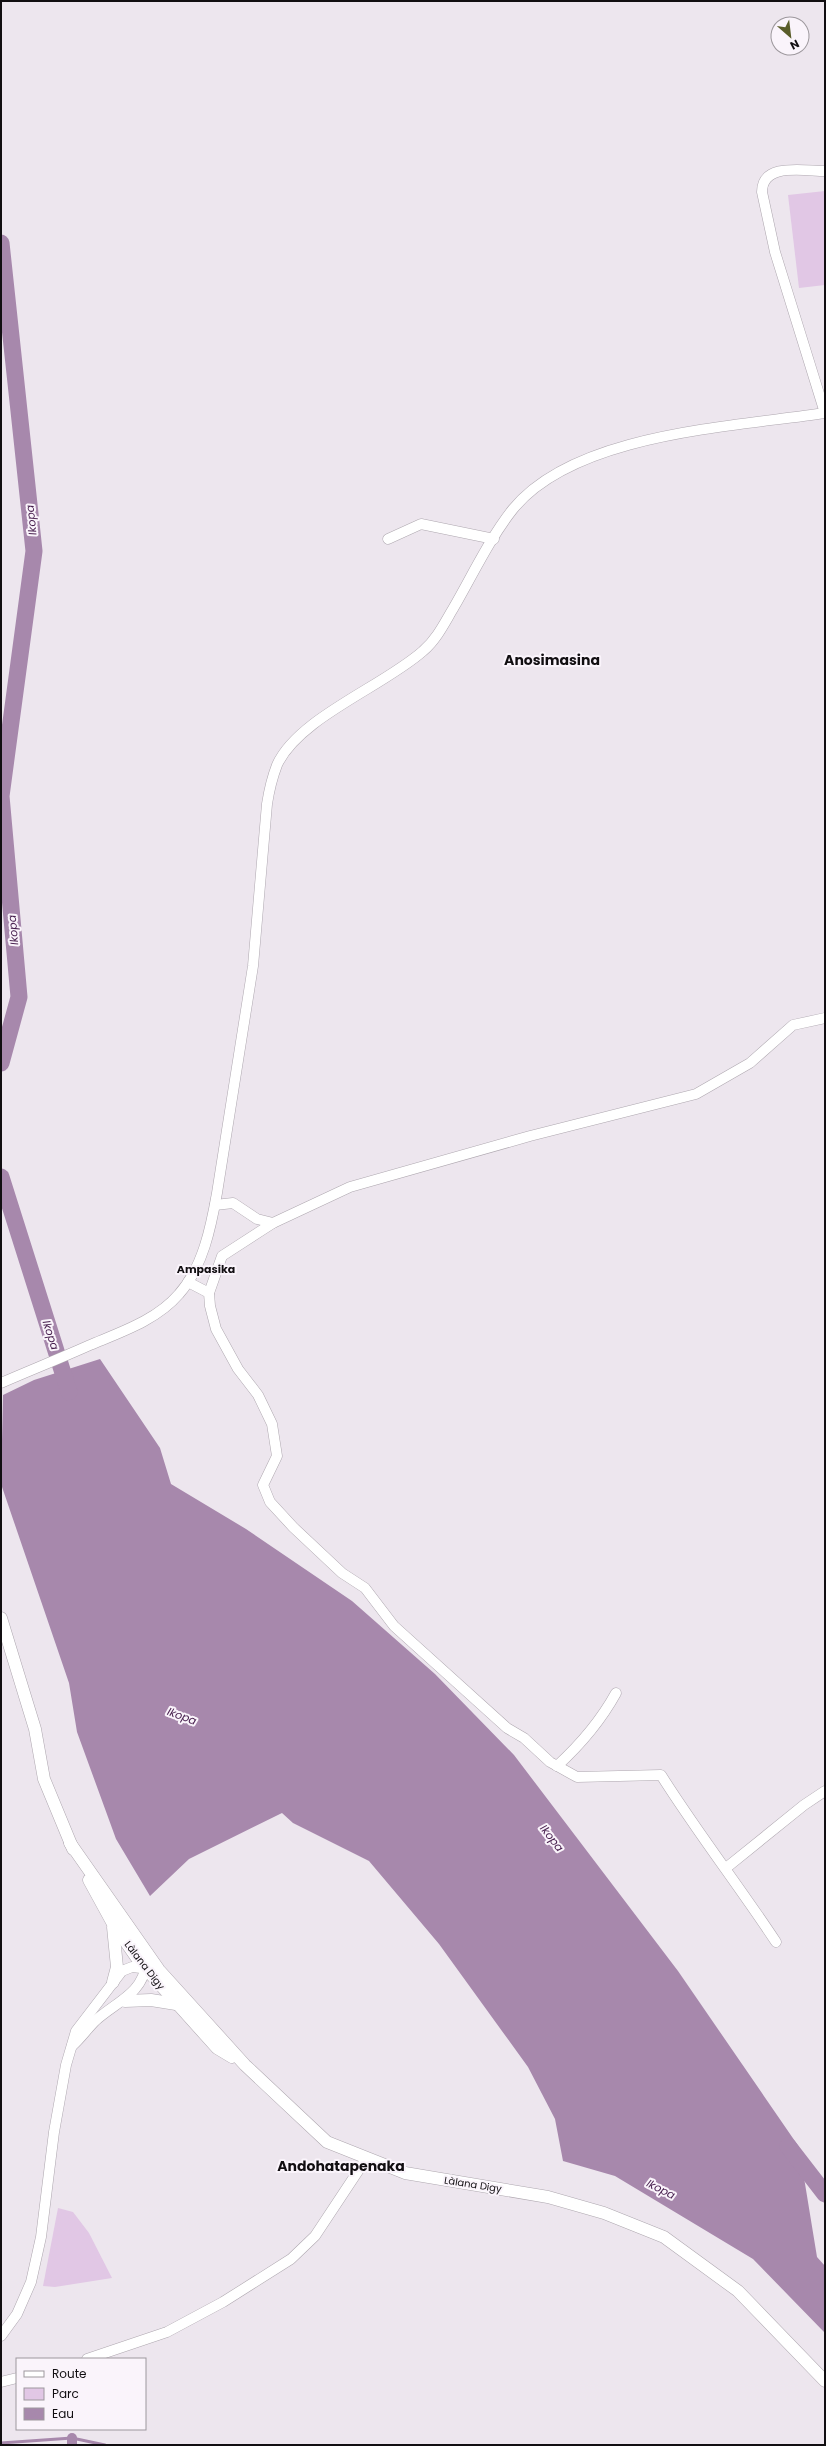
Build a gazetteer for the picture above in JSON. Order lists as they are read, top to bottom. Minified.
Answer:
{"streets":{"main road":["Làlana Digy"]},"districts":["Anosimasina","Ampasika","Andohatapenaka"],"water":["Ikopa"],"legend":["Route","Parc","Eau"],"north":"bottom right"}
